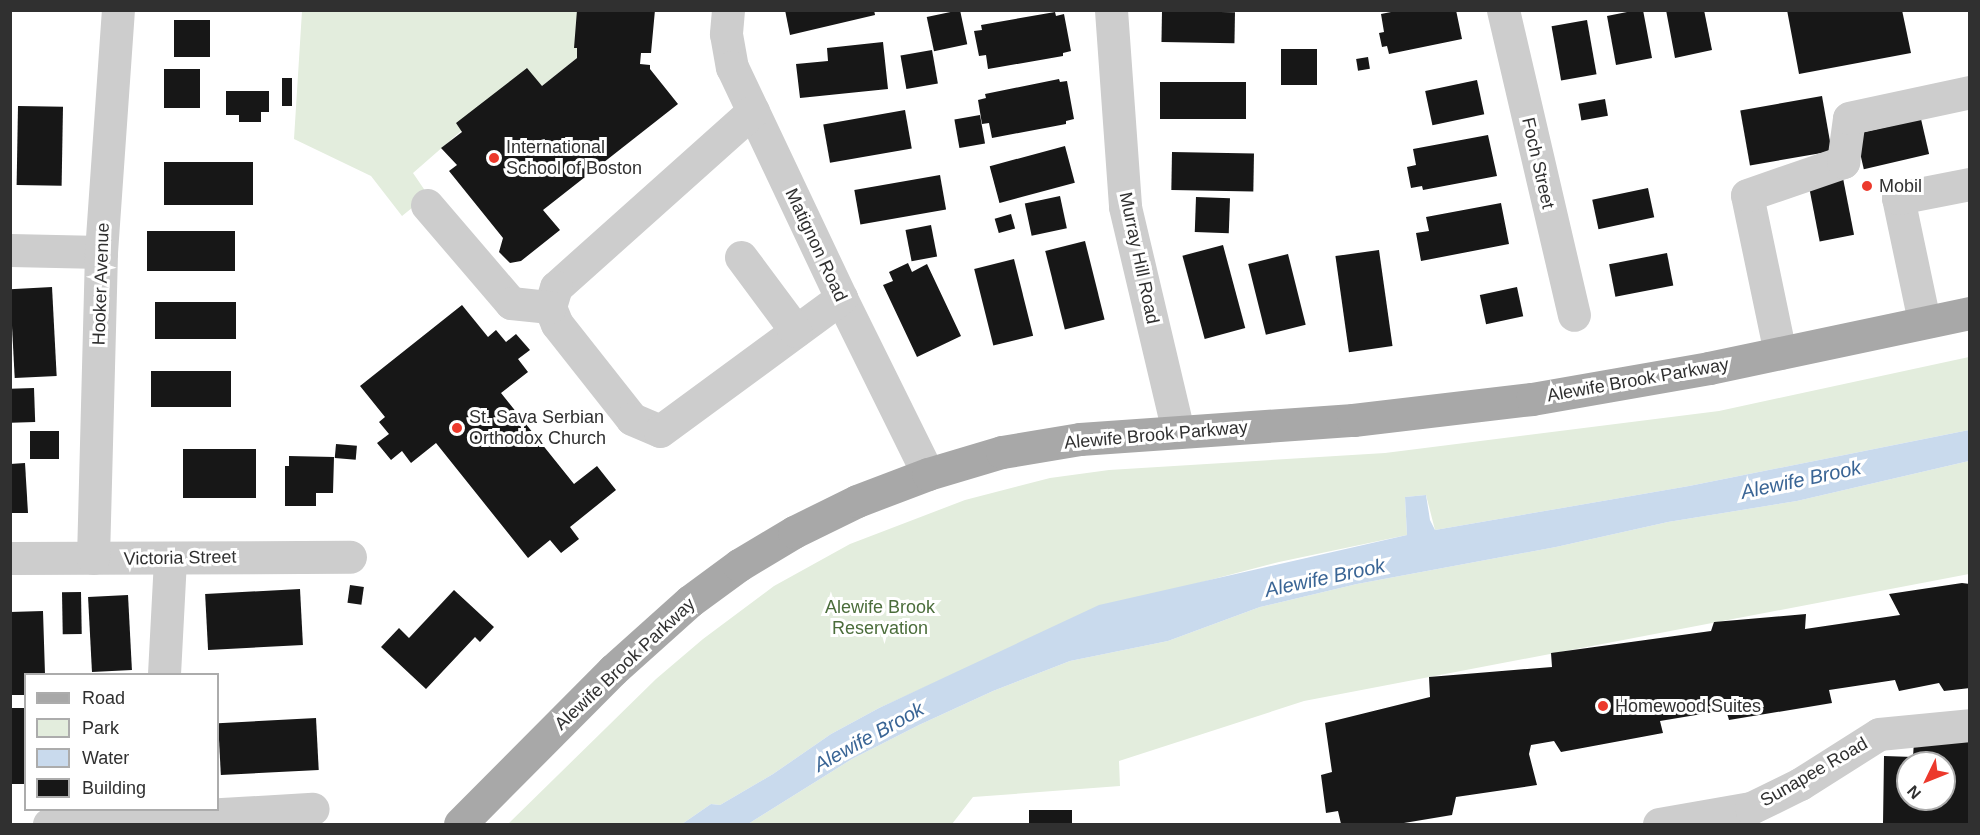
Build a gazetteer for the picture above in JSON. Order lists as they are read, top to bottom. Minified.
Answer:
{"streets":{"main road":["Alewife Brook Parkway"],"street":["Foch Street","Matignon Road","Murray Hill Road","Hooker Avenue","Victoria Street","Sunapee Road"]},"crossings":[["Matignon Road","Alewife Brook Parkway"],["Murray Hill Road","Alewife Brook Parkway"],["Hooker Avenue","Victoria Street"]],"water":["Alewife Brook"],"parks":["Alewife Brook Reservation"],"places":["International School of Boston","Mobil","St. Sava Serbian Orthodox Church","Homewood Suites"],"legend":["Road","Park","Water","Building"],"north":"bottom left"}
